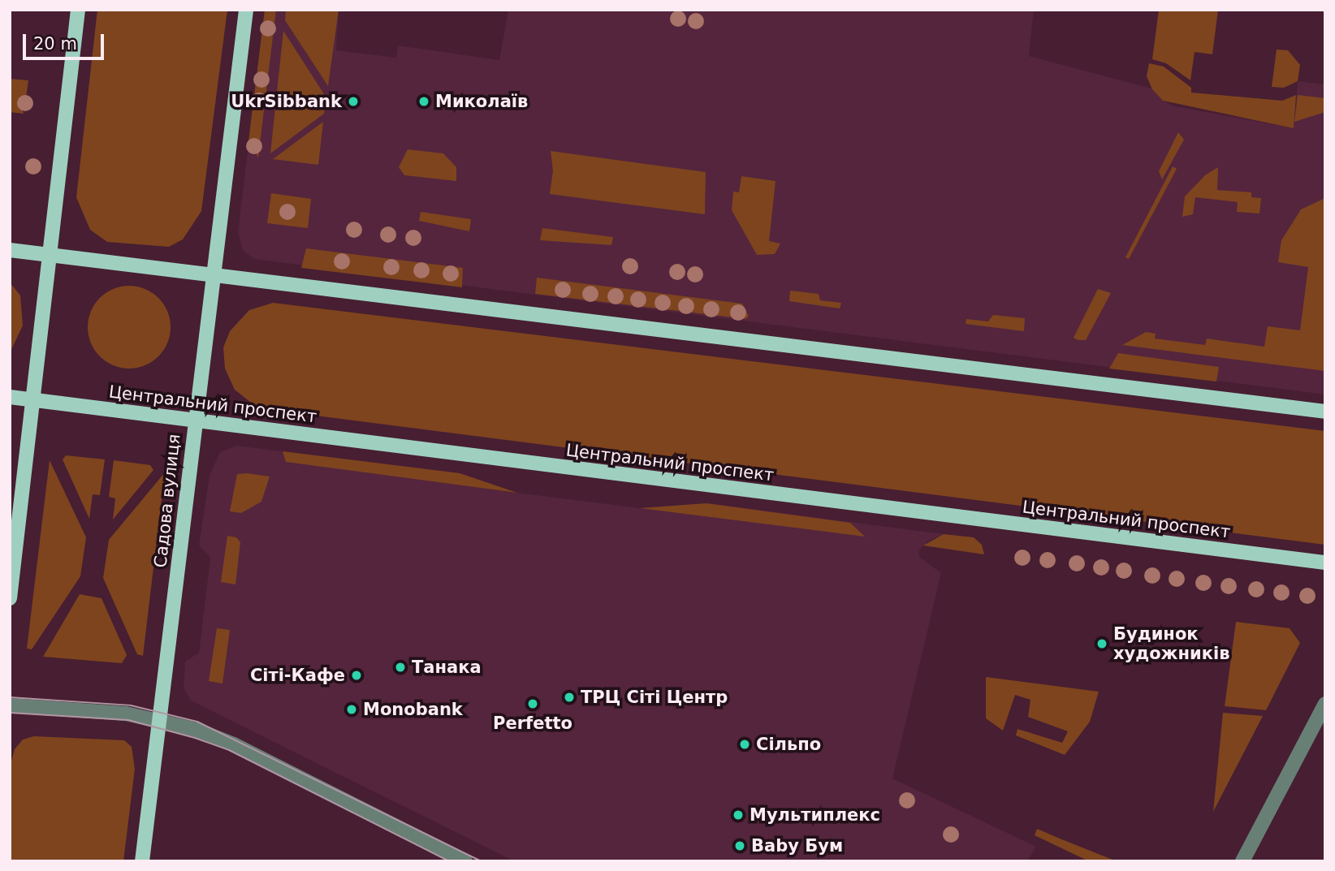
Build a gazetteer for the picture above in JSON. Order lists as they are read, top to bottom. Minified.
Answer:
{"streets":{"main road":["Центральний проспект","Садова вулиця"]},"crossings":[["Центральний проспект","Садова вулиця"]],"places":["UkrSibbank","Миколаїв","Будинок художників","Танака","Сіті-Кафе","ТРЦ Сіті Центр","Perfetto","Monobank","Сільпо","Мультиплекс","Baby Бум"],"scale_bar":"20 m"}
